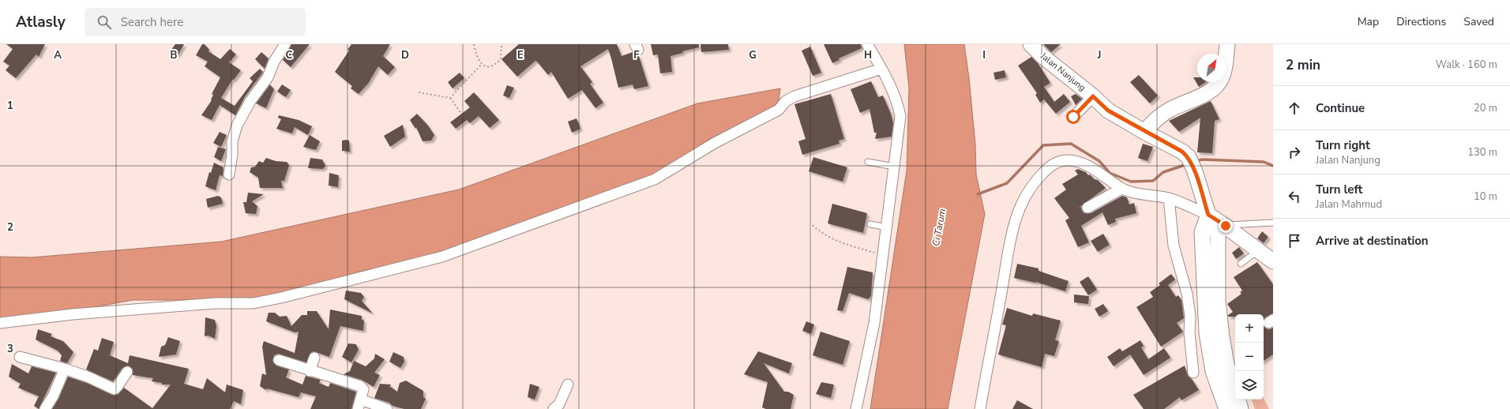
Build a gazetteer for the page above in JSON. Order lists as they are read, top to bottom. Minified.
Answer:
{"streets":{"main road":["Jalan Nanjung"]},"water":["Ci Tarum"],"north":"top right","page":{"header":"Atlasly","search":"Search here","nav":["Map","Directions","Saved"],"heading":["2 min","Walk · 160 m"],"list":[["Continue","20 m"],["Turn right","Jalan Nanjung","130 m"],["Turn left","Jalan Mahmud","10 m"],"Arrive at destination"],"map_buttons":["+","−"]},"grid":{"columns":["A","B","C","D","E","F","G","H","I","J"],"rows":["1","2","3"]}}
